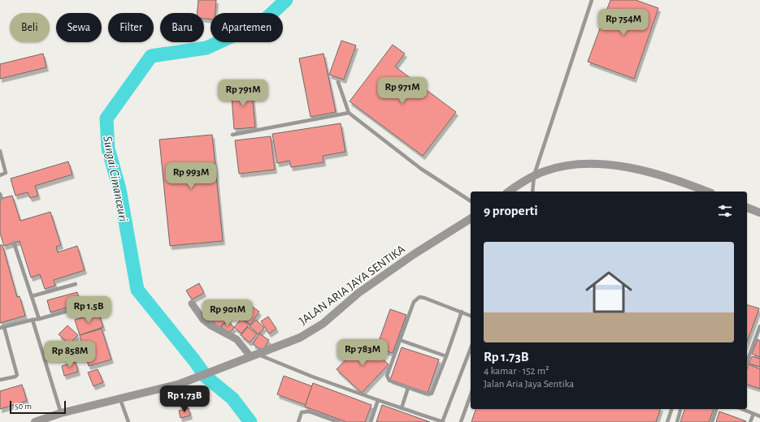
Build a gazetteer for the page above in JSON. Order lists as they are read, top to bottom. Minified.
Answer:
{"streets":{"street":["JALAN ARIA JAYA SENTIKA"]},"water":["Sungai Cimanceuri"],"scale_bar":"50 m","page":{"price":["Rp 754M","Rp 971M","Rp 791M","Rp 993M","Rp 1.5B","Rp 901M","Rp 783M","Rp 858M","Rp 1.73B"],"chip":["Beli","Sewa","Filter","Baru","Apartemen"],"heading":"9 properti","list":[{"name":"Rp 1.73B","note":"4 kamar · 152 m² · Jalan Aria Jaya Sentika"}],"scale":"50 m"}}
